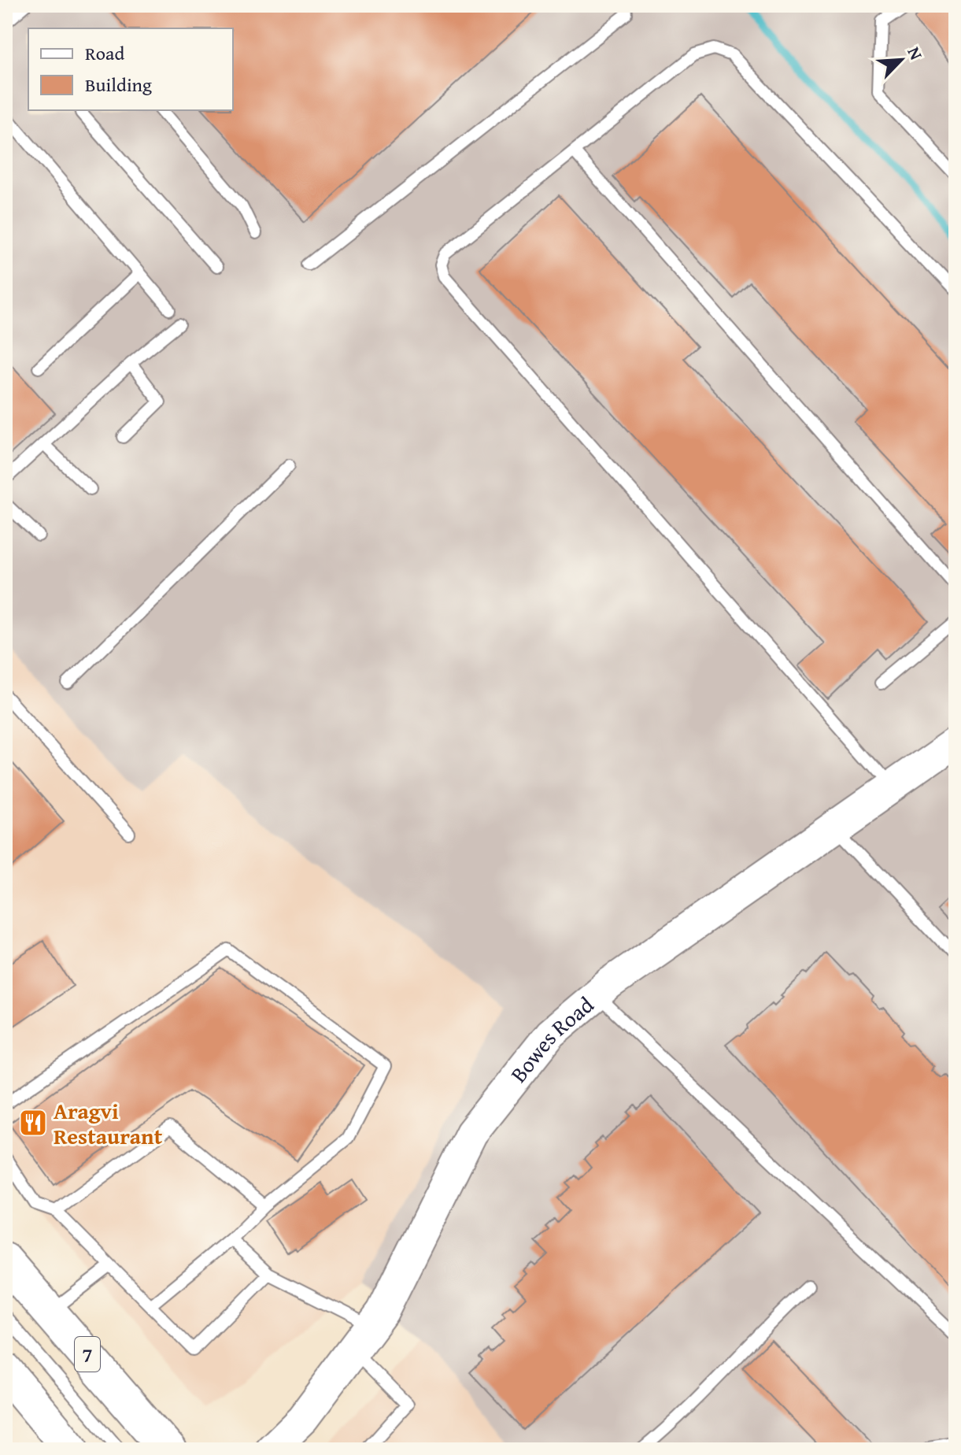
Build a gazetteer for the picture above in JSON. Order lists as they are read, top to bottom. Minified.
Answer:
{"streets":{"main road":["7"],"street":["Bowes Road"]},"places":{"restaurant":["Aragvi Restaurant"]},"legend":["Road","Building"],"north":"top right"}
